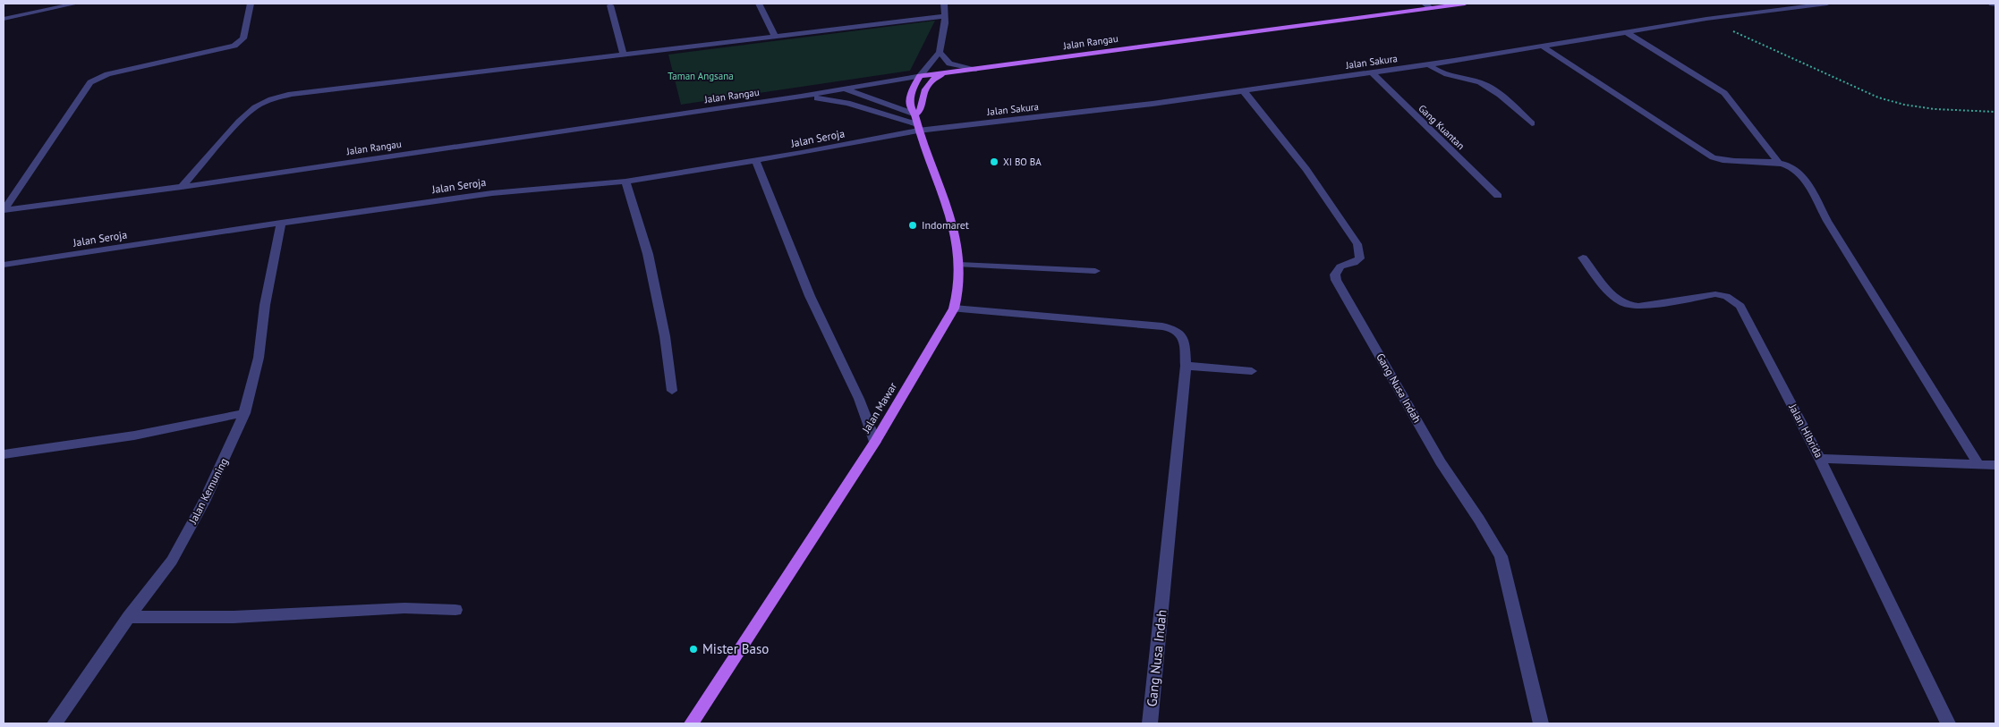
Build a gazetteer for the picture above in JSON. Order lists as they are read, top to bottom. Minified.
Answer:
{"streets":{"main road":["Jalan Rangau","Jalan Mawar"],"street":["Jalan Sakura","Gang Kuantan","Jalan Seroja","Gang Nusa Indah","Jalan Hibrida","Jalan Kemuning"]},"crossings":[["Jalan Rangau","Jalan Mawar"],["Jalan Sakura","Gang Kuantan"],["Jalan Sakura","Jalan Seroja"],["Jalan Sakura","Gang Nusa Indah"],["Jalan Sakura","Jalan Mawar"],["Jalan Seroja","Jalan Mawar"],["Jalan Seroja","Jalan Kemuning"],["Gang Nusa Indah","Jalan Mawar"]],"parks":["Taman Angsana"],"places":["XI BO BA","Indomaret","Mister Baso"]}
